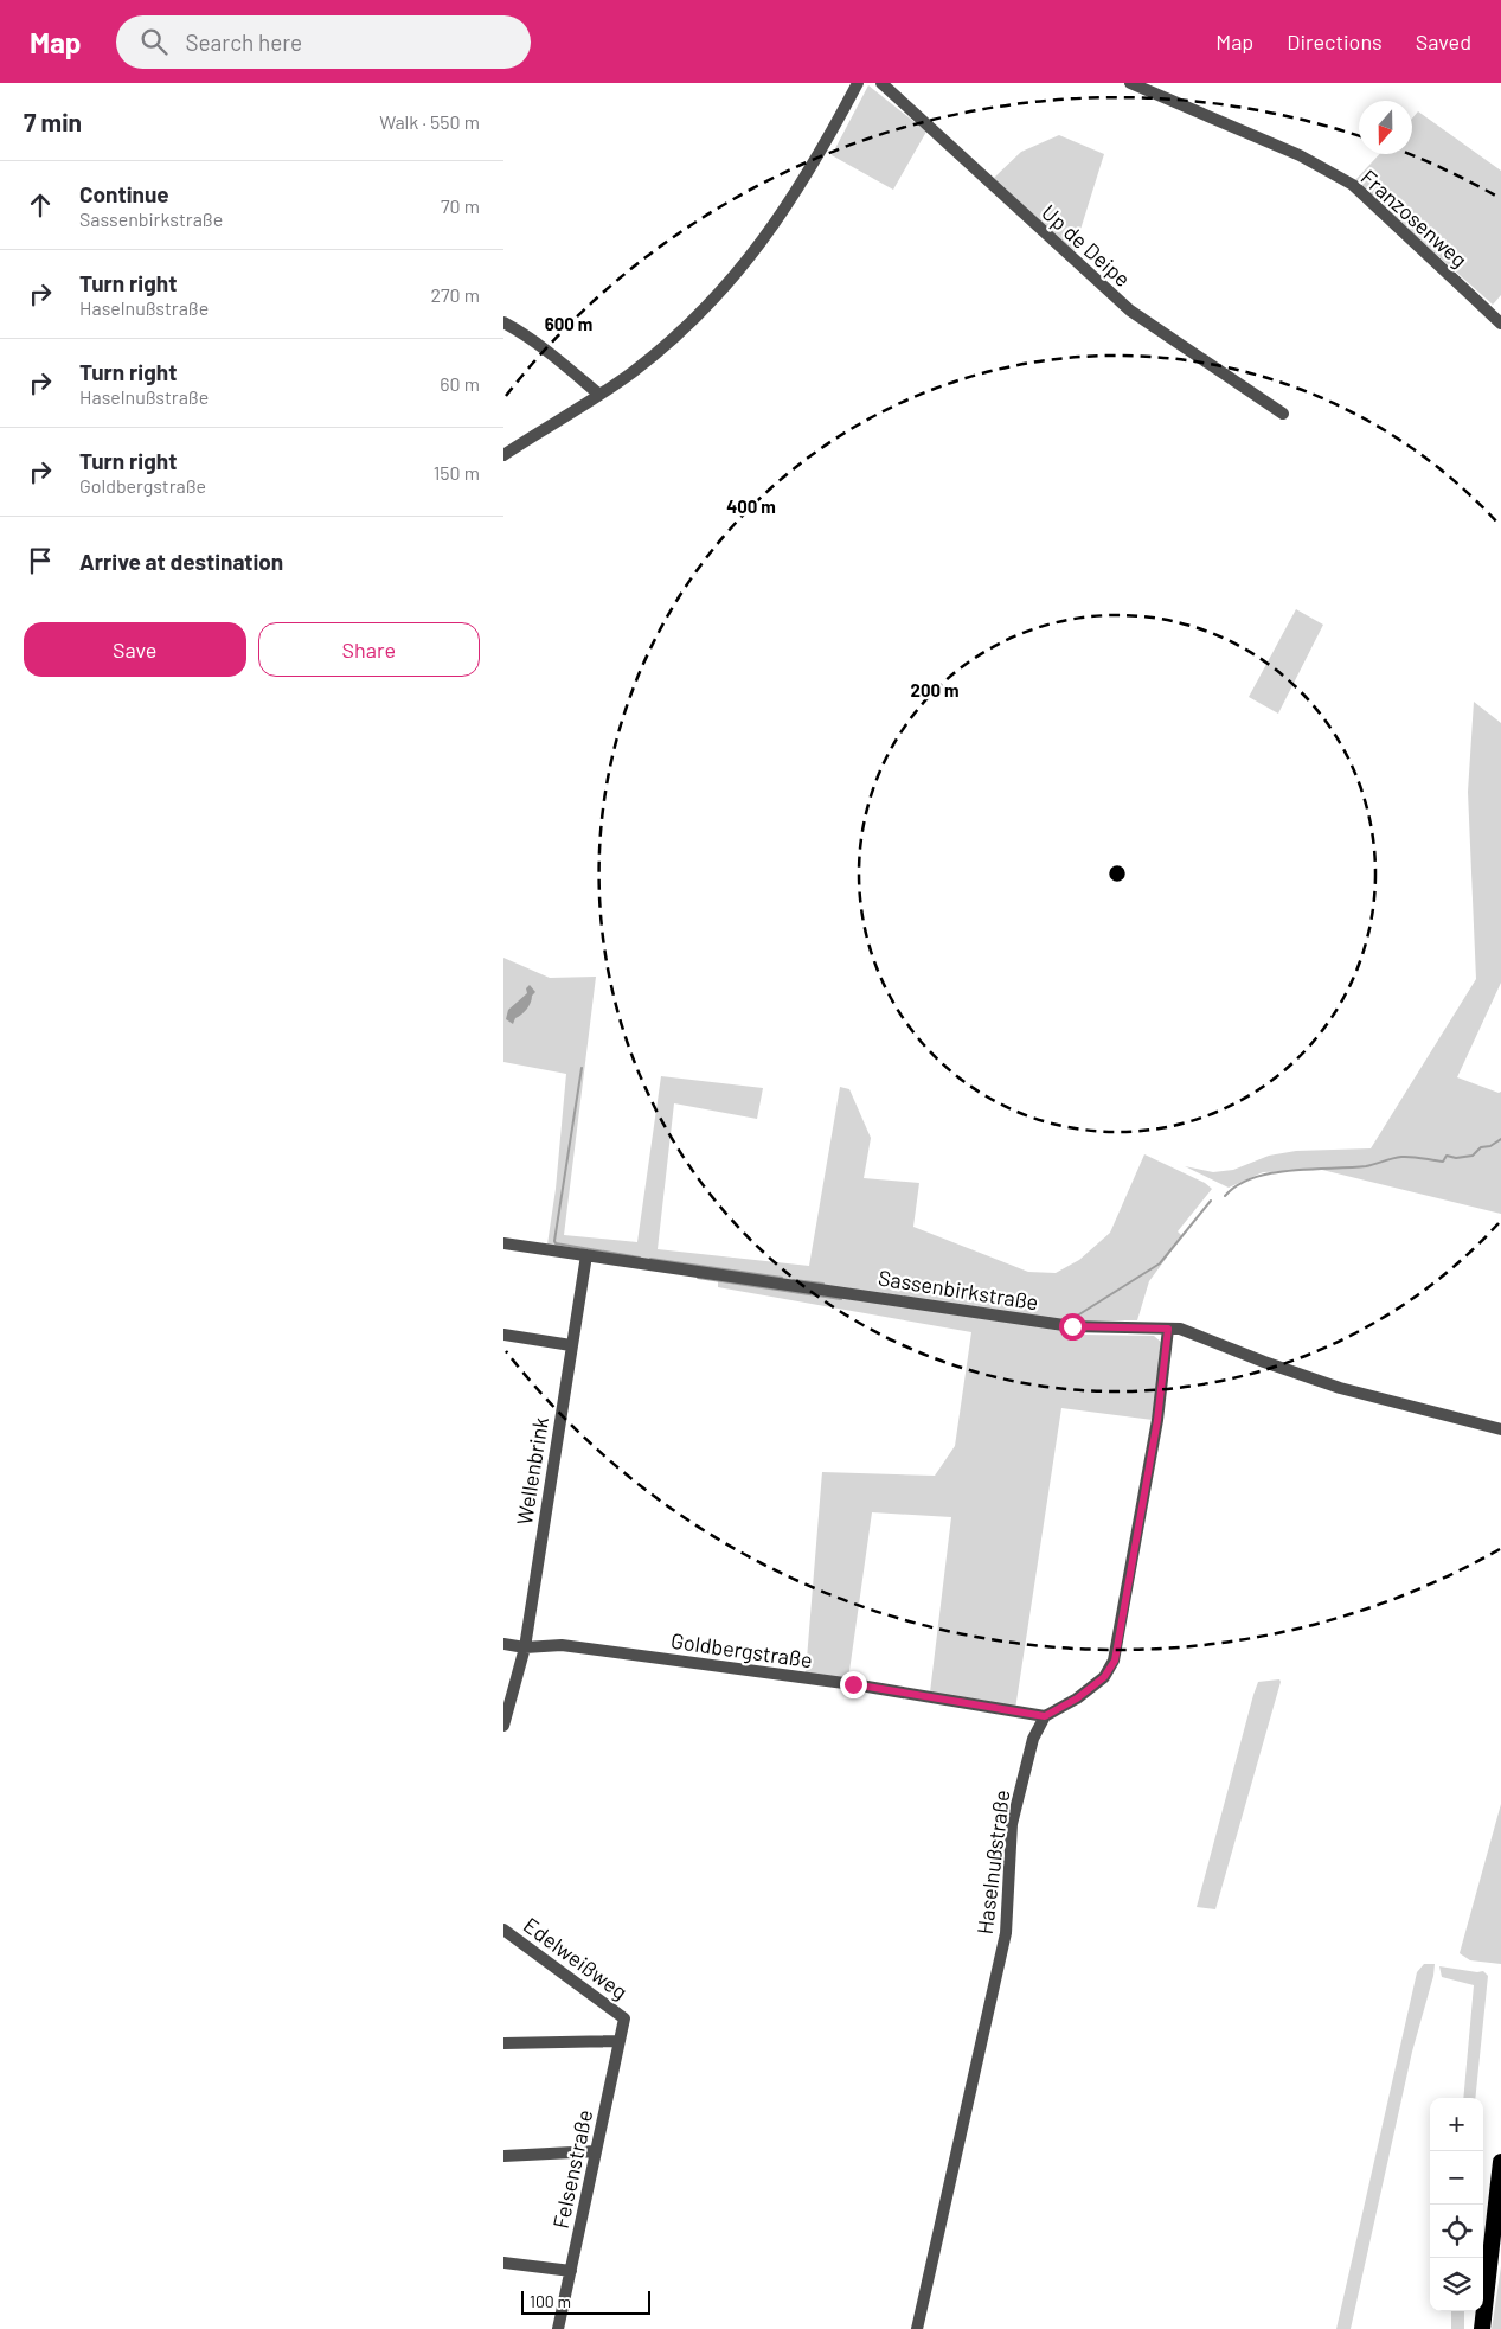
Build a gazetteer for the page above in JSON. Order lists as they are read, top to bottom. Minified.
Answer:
{"streets":{"street":["Franzosenweg","Up de Deipe","Sassenbirkstraße","Wellenbrink","Goldbergstraße","Haselnußstraße","Edelweißweg","Felsenstraße"]},"crossings":[["Sassenbirkstraße","Wellenbrink"],["Wellenbrink","Goldbergstraße"],["Goldbergstraße","Haselnußstraße"],["Edelweißweg","Felsenstraße"]],"scale_bar":"100 m","north":"bottom","page":{"header":"Map","search":"Search here","nav":["Map","Directions","Saved"],"heading":["7 min","Walk · 550 m"],"list":[["Continue","Sassenbirkstraße","70 m"],["Turn right","Haselnußstraße","270 m"],["Turn right","Haselnußstraße","60 m"],["Turn right","Goldbergstraße","150 m"],"Arrive at destination"],"buttons":["Save","Share"],"map_buttons":["+","−"],"scale":"100 m"},"rings":["600 m","400 m","200 m"]}
